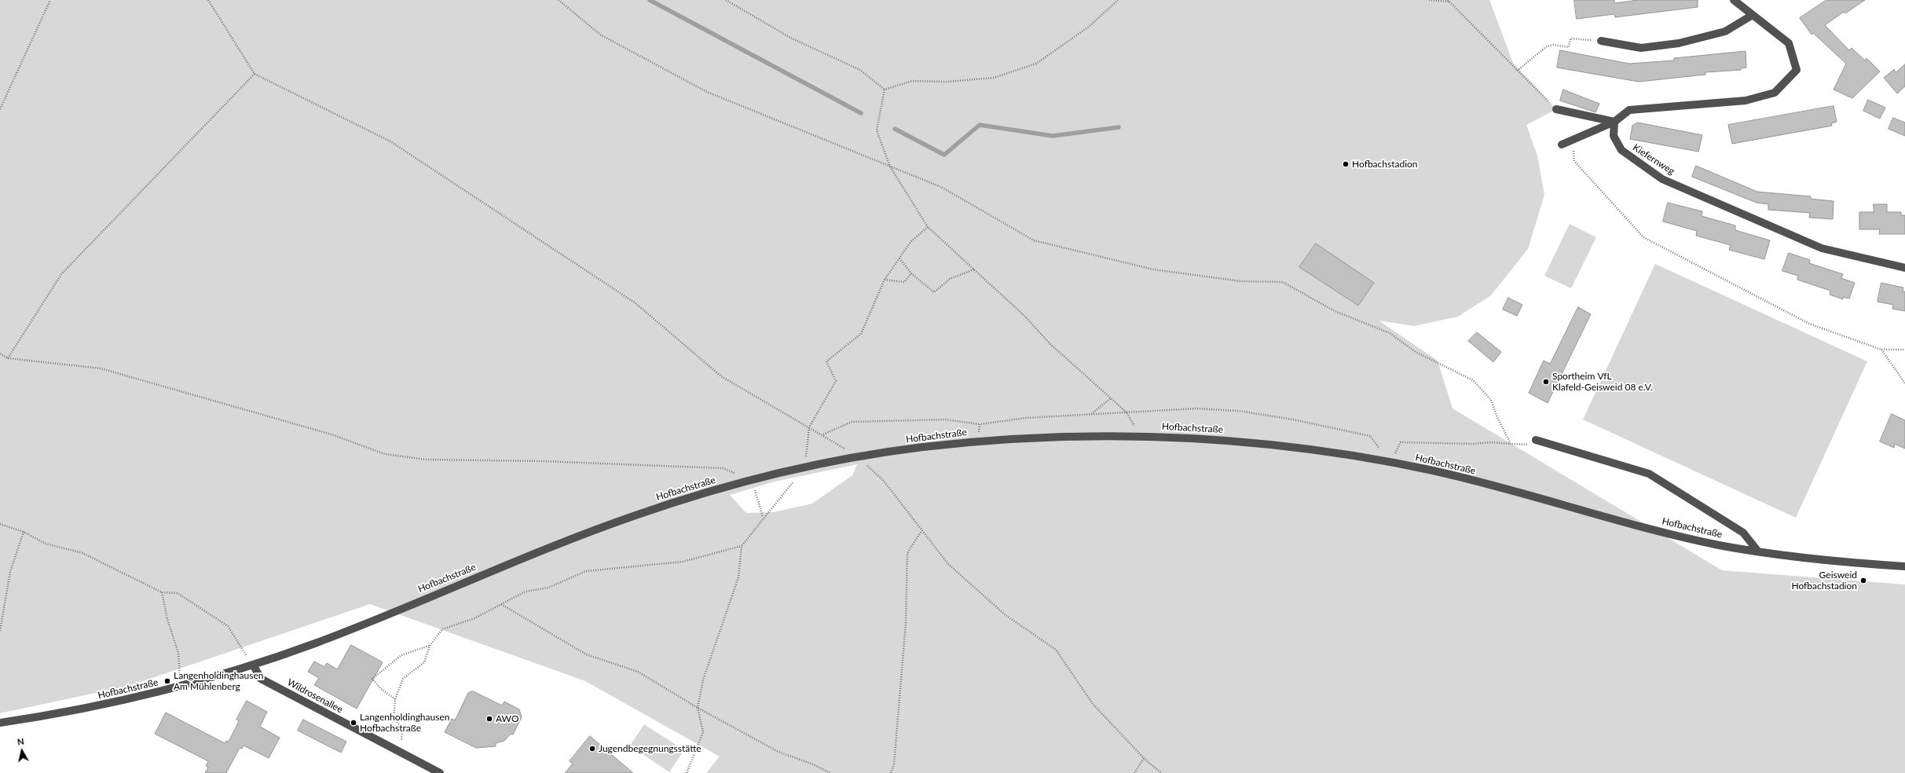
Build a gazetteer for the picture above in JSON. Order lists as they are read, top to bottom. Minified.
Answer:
{"streets":{"street":["Kiefernweg","Hofbachstraße","Wildrosenallee"]},"crossings":[["Hofbachstraße","Wildrosenallee"]],"places":["Hofbachstadion","Sportheim VfL Klafeld-Geisweid 08 e.V.","Geisweid Hofbachstadion","Langenholdinghausen Am Mühlenberg","AWO","Langenholdinghausen Hofbachstraße","Jugendbegegnungsstätte"],"north":"top"}
